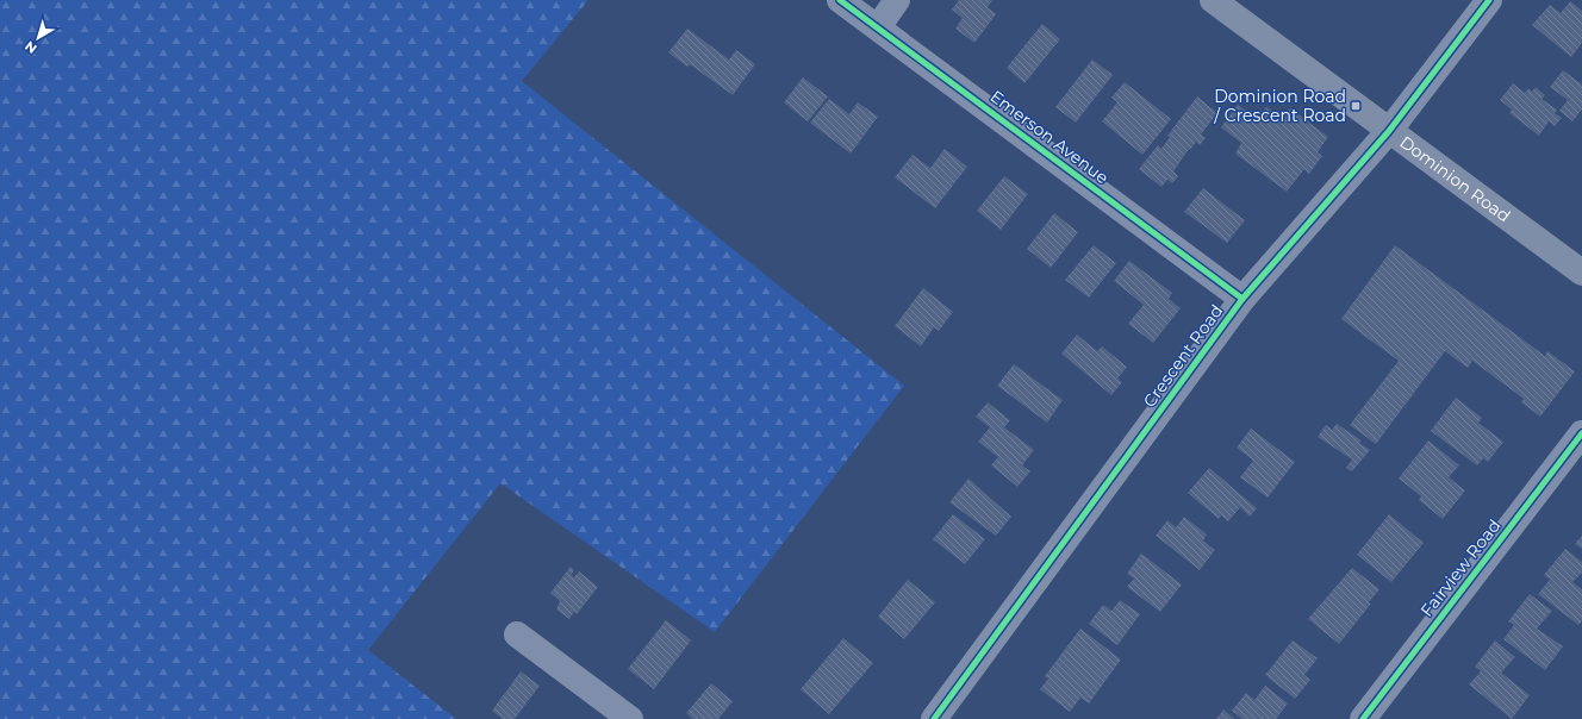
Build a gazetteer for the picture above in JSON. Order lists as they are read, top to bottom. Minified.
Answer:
{"streets":{"main road":["Dominion Road"],"street":["Emerson Avenue","Crescent Road","Fairview Road"]},"crossings":[["Emerson Avenue","Crescent Road"],["Dominion Road","Crescent Road"]],"places":{"transit":["Dominion Road / Crescent Road"]},"north":"bottom left"}
